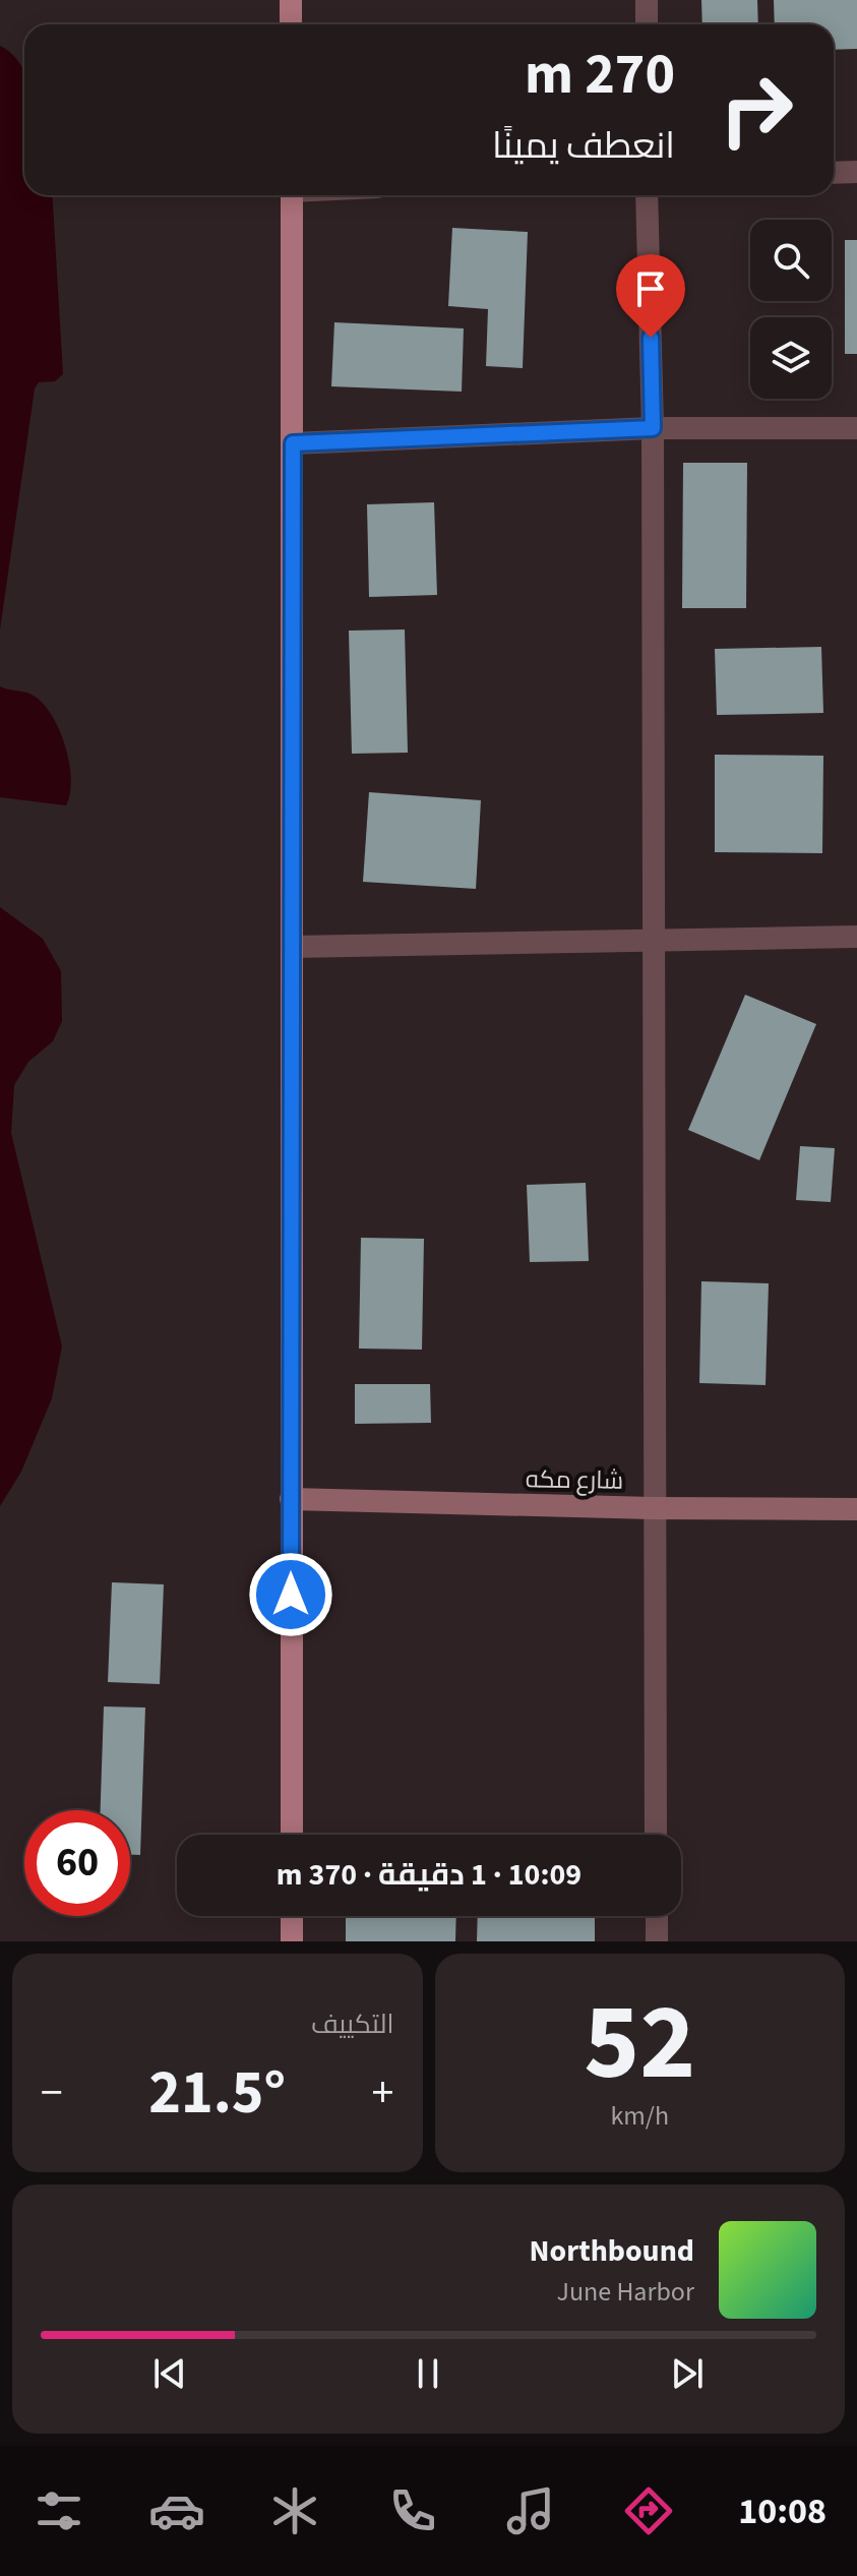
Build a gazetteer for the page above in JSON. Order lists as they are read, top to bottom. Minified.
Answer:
{"streets":{"main road":["شارع مكه"]},"page":{"turn":["270 m","انعطف يمينًا"],"limit":"60","trip":"10:09 · 1 دقيقة · 370 m","tile":[["52","km/h"],"التكييف"],"heat":["−","21.5°","+"],"song":["Northbound","June Harbor"],"tabs":"10:08"}}
